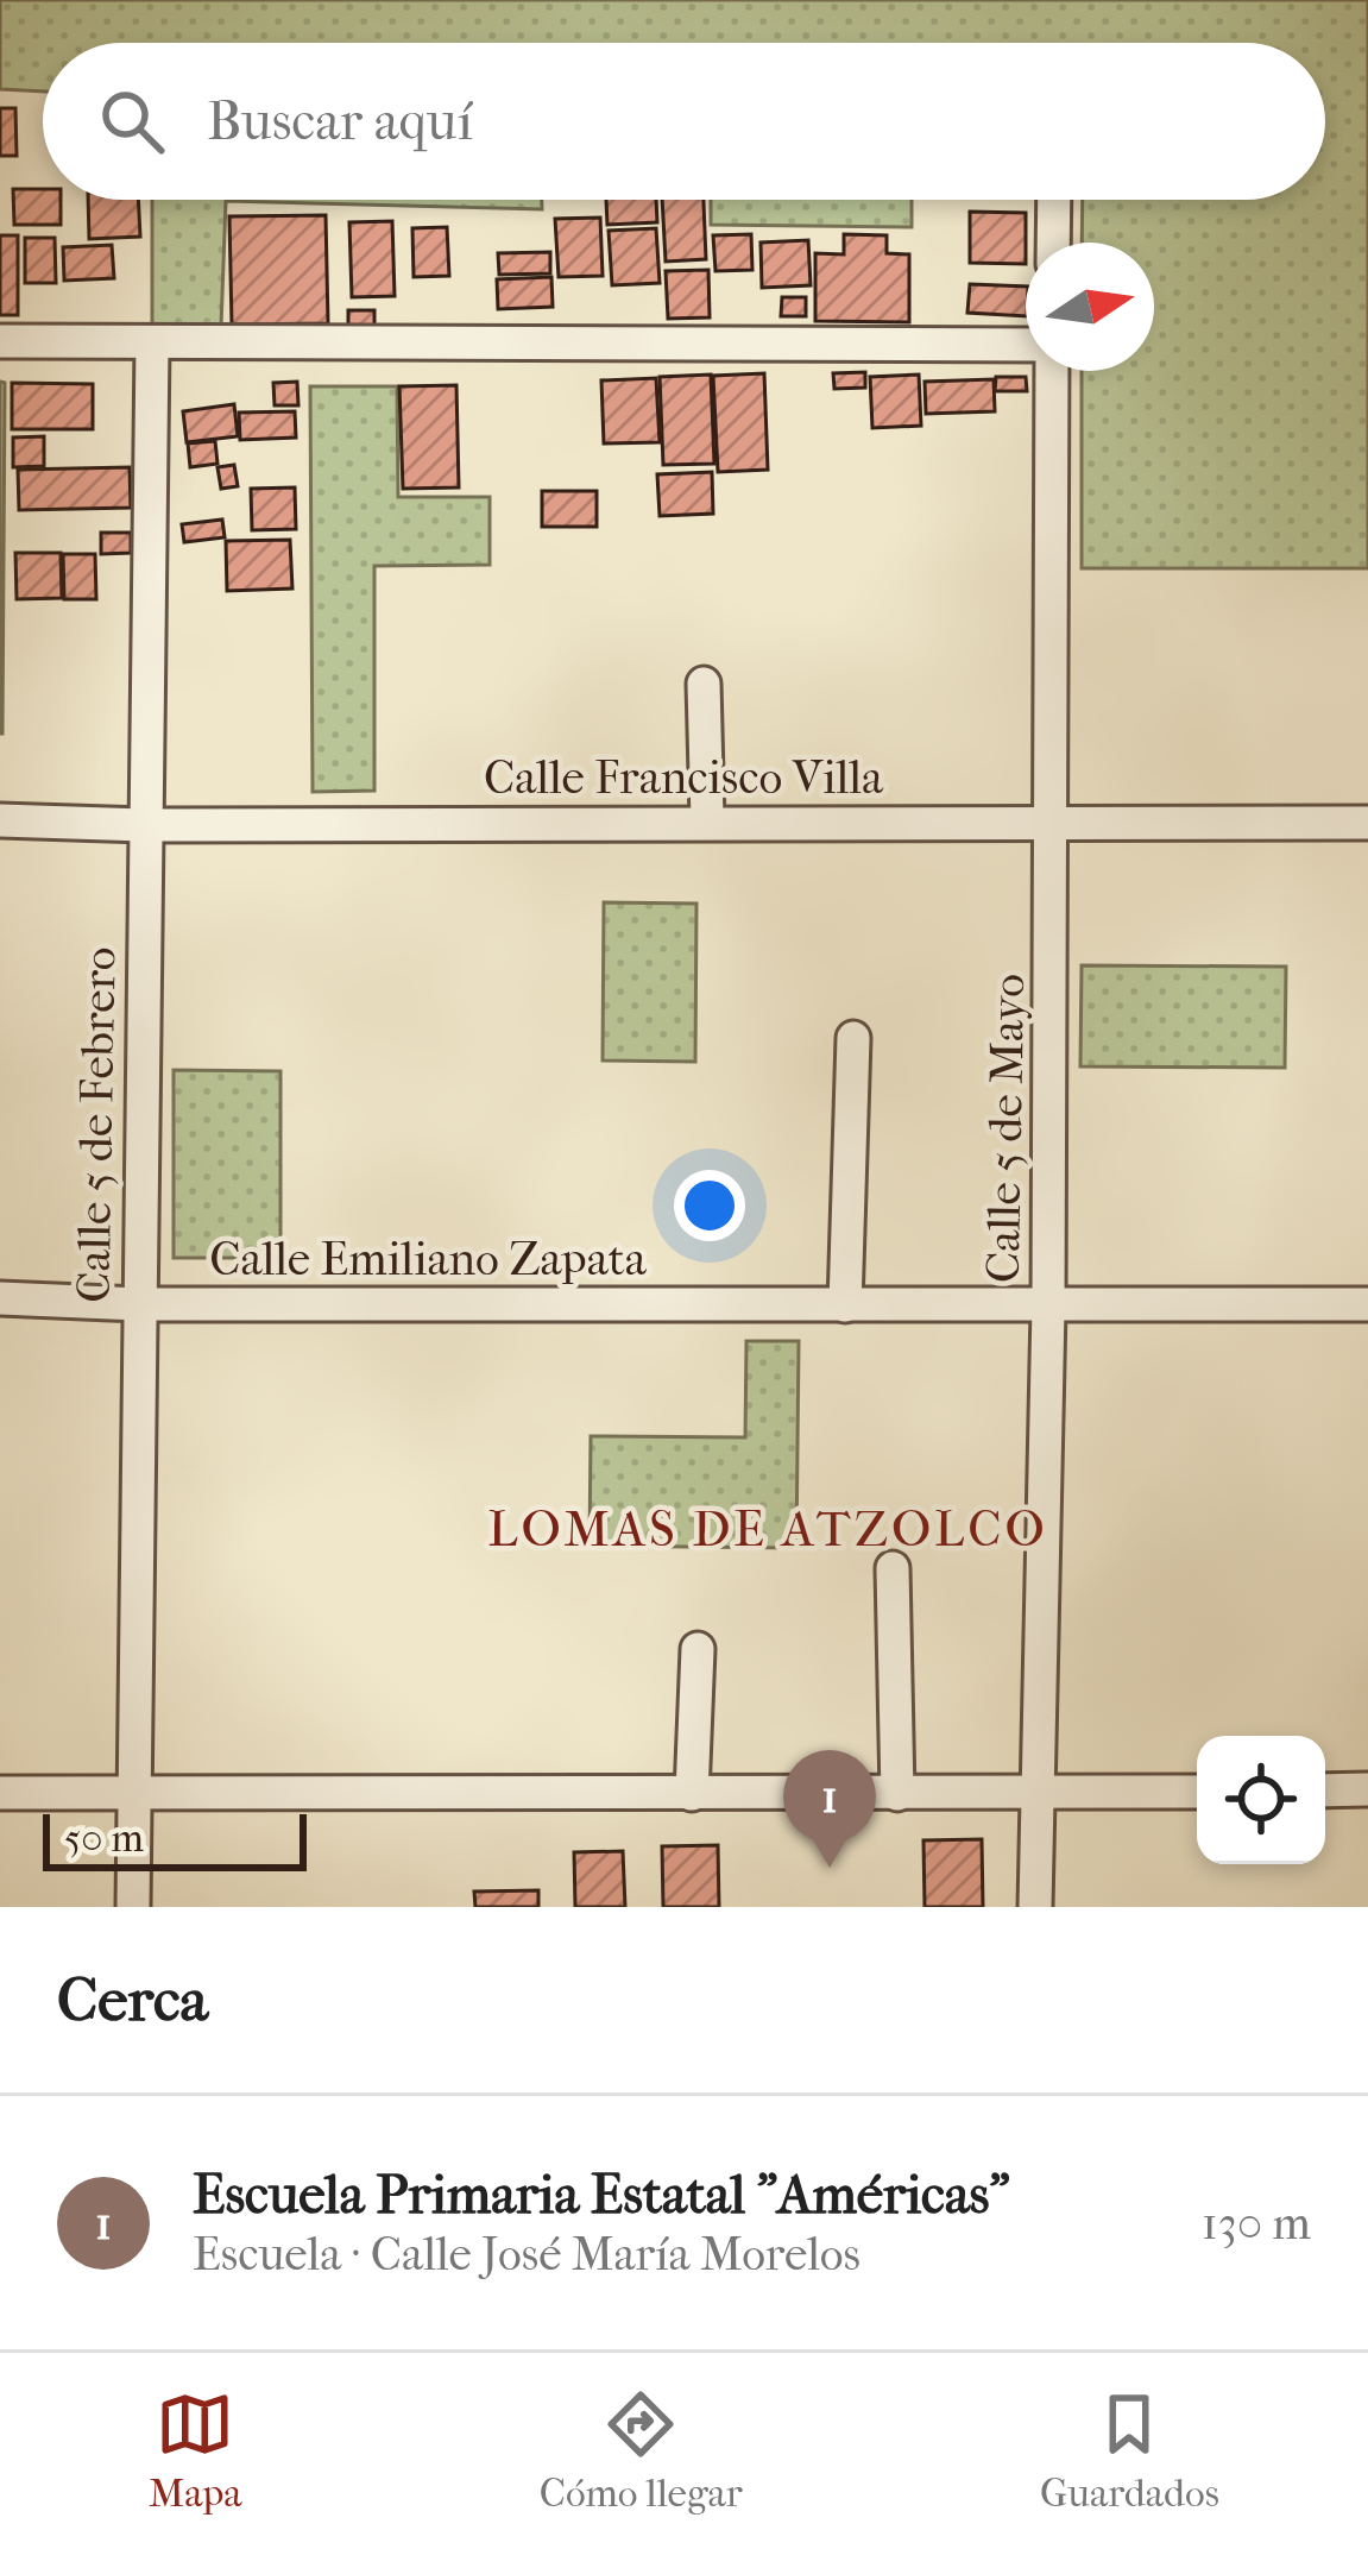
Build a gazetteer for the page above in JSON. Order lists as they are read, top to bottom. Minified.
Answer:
{"streets":{"street":["Calle Francisco Villa","Calle 5 de Febrero","Calle 5 de Mayo","Calle Emiliano Zapata"]},"crossings":[["Calle Francisco Villa","Calle 5 de Febrero"],["Calle Francisco Villa","Calle 5 de Mayo"],["Calle 5 de Febrero","Calle Emiliano Zapata"],["Calle 5 de Mayo","Calle Emiliano Zapata"]],"districts":["LOMAS DE ATZOLCO"],"scale_bar":"50 m","north":"right","page":{"search":"Buscar aquí","pins":"1","scale":"50 m","heading":"Cerca","list":[{"mark":"1","name":"Escuela Primaria Estatal \"Américas\"","note":"Escuela · Calle José María Morelos","value":"130 m"}],"nav":["Mapa","Cómo llegar","Guardados"]}}
